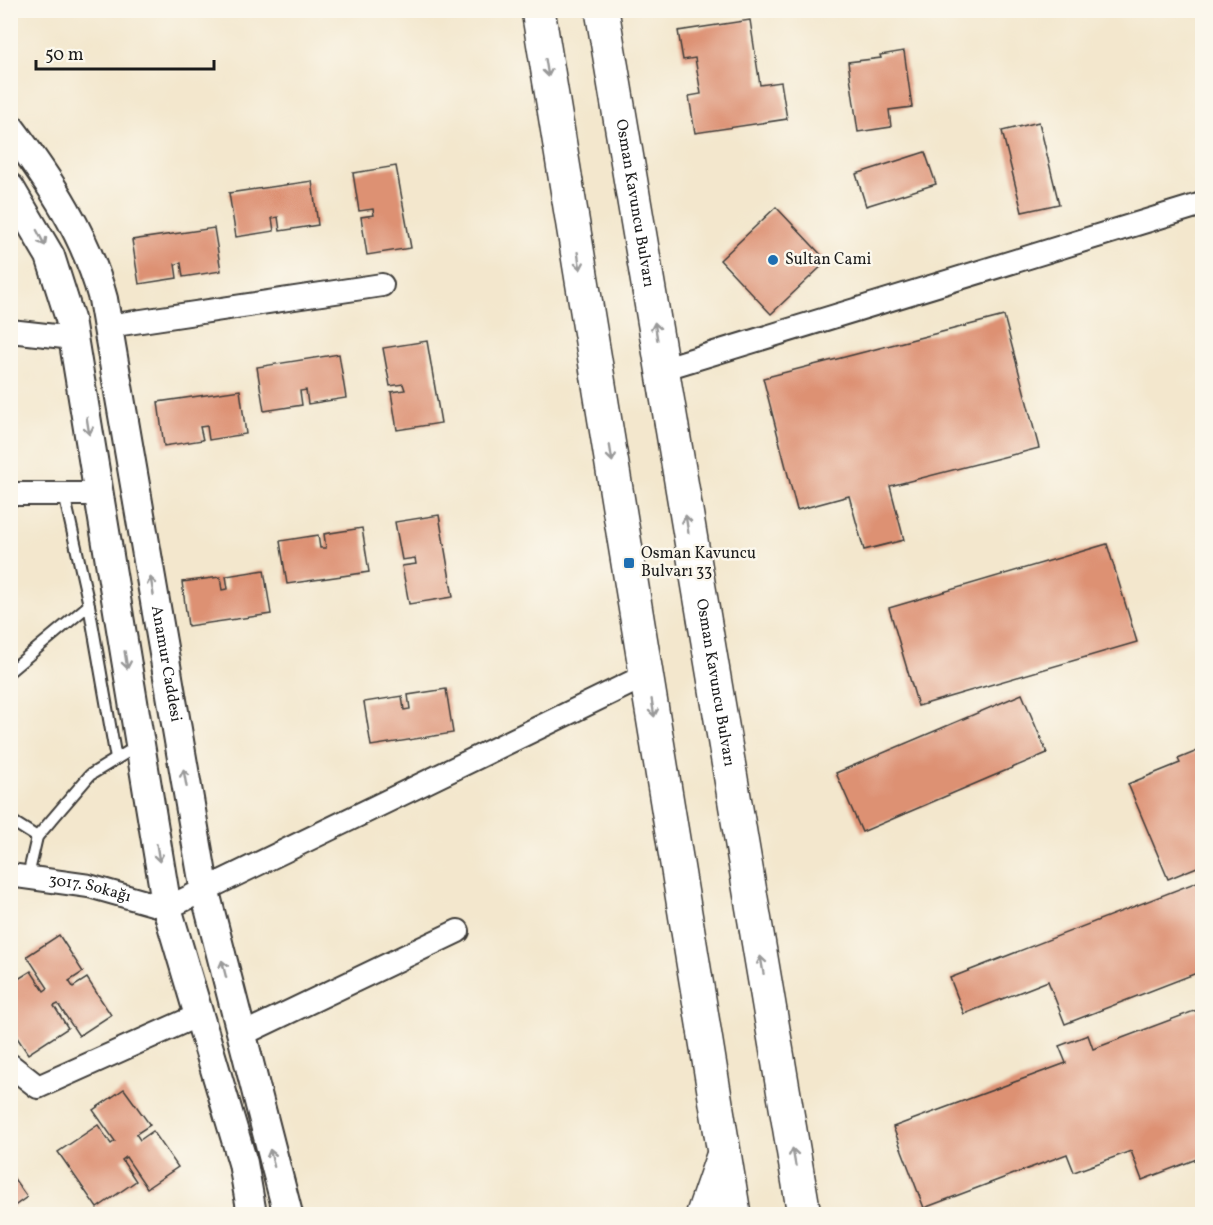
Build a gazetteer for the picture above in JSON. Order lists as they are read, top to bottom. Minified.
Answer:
{"streets":{"highway":["Osman Kavuncu Bulvarı"],"street":["Anamur Caddesi","3017. Sokağı"]},"places":{"other":["Sultan Cami"],"transit":["Osman Kavuncu Bulvarı 33"]},"scale_bar":"50 m"}
